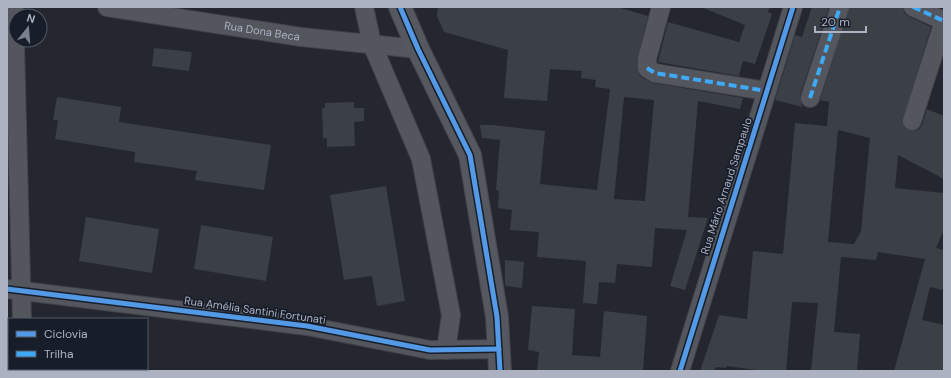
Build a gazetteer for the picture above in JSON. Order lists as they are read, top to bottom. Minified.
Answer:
{"streets":{"street":["Rua Dona Beca","Rua Mário Arnaud Sampaulo","Rua Amélia Santini Fortunati"]},"legend":["Ciclovia","Trilha"],"scale_bar":"20 m","north":"top"}
